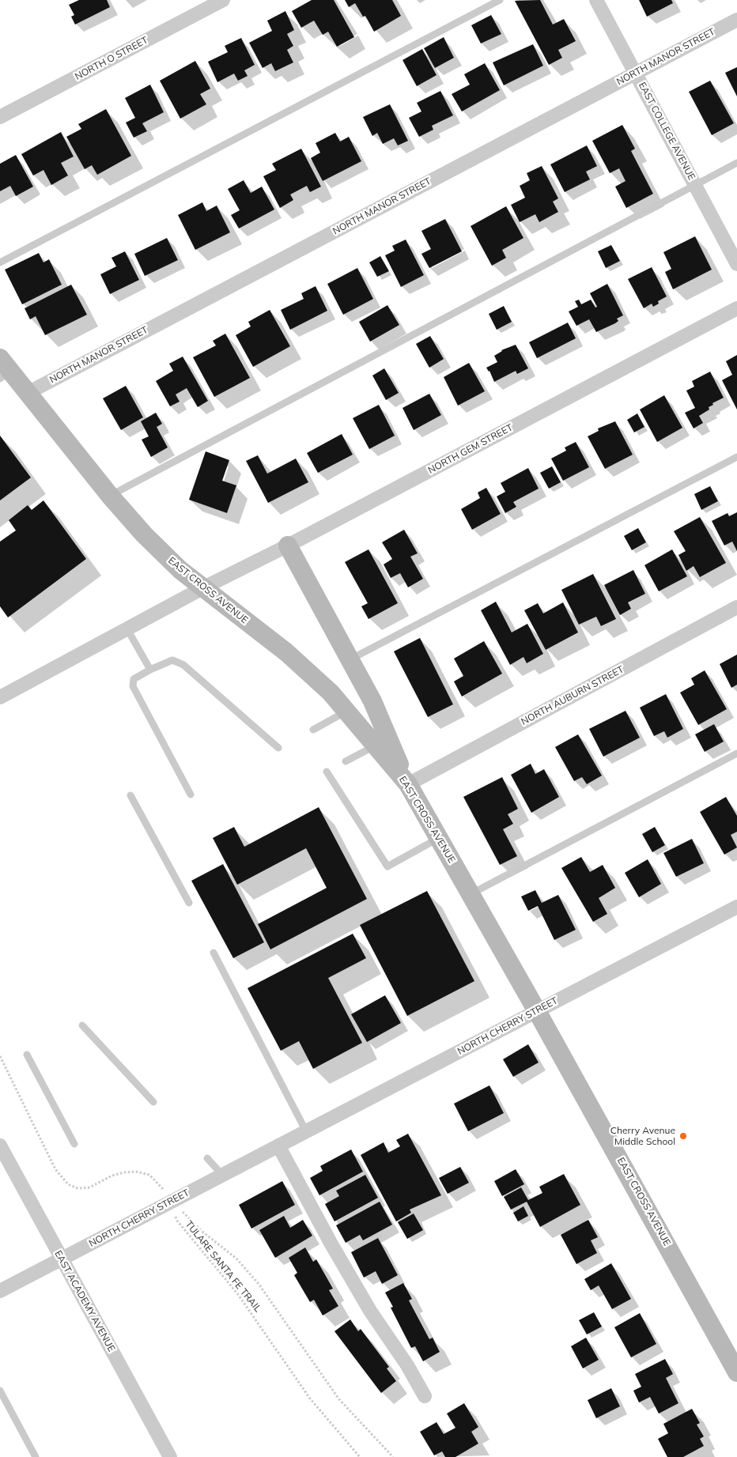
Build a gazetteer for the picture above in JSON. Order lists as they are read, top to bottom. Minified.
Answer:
{"streets":{"street":["NORTH MANOR STREET","NORTH O STREET","EAST COLLEGE AVENUE","NORTH GEM STREET","EAST CROSS AVENUE","NORTH AUBURN STREET","NORTH CHERRY STREET","EAST ACADEMY AVENUE"],"path":["TULARE SANTA FE TRAIL"]},"crossings":[["NORTH MANOR STREET","EAST COLLEGE AVENUE"],["NORTH MANOR STREET","EAST CROSS AVENUE"],["NORTH GEM STREET","EAST CROSS AVENUE"],["EAST CROSS AVENUE","NORTH AUBURN STREET"],["EAST CROSS AVENUE","NORTH CHERRY STREET"],["NORTH CHERRY STREET","TULARE SANTA FE TRAIL"],["NORTH CHERRY STREET","EAST ACADEMY AVENUE"]],"places":["Cherry Avenue Middle School"]}
